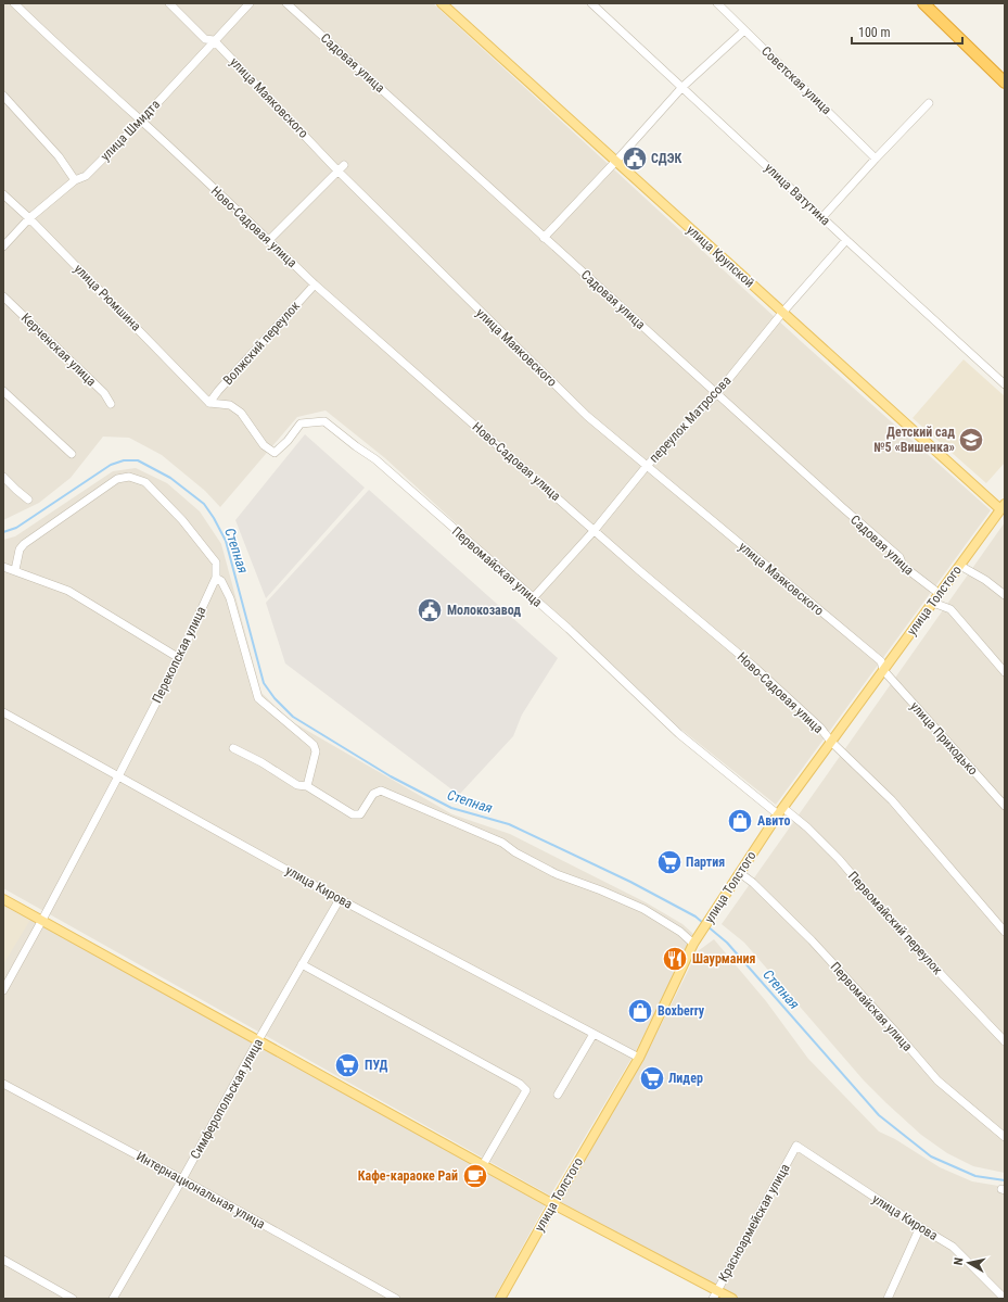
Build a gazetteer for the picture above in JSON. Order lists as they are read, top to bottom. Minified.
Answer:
{"streets":{"main road":["улица Крупской","улица Толстого"],"street":["Садовая улица","Советская улица","улица Маяковского","улица Шмидта","улица Ватутина","Ново-Садовая улица","улица Рюмшина","Волжский переулок","Керченская улица","переулок Матросова","Первомайская улица","Перекопская улица","улица Приходько","улица Кирова","Первомайский переулок","Симферопольская улица","Интернациональная улица","Красноармейская улица"]},"crossings":[["Садовая улица","переулок Матросова"],["Садовая улица","улица Толстого"],["улица Маяковского","улица Шмидта"],["улица Маяковского","переулок Матросова"],["улица Маяковского","улица Толстого"],["улица Маяковского","улица Приходько"],["улица Шмидта","Ново-Садовая улица"],["улица Шмидта","улица Рюмшина"],["улица Ватутина","переулок Матросова"],["Ново-Садовая улица","Волжский переулок"],["Ново-Садовая улица","переулок Матросова"],["Ново-Садовая улица","улица Толстого"],["улица Крупской","переулок Матросова"],["улица Крупской","улица Толстого"],["улица Рюмшина","Волжский переулок"],["улица Рюмшина","Первомайская улица"],["Волжский переулок","Первомайская улица"],["переулок Матросова","Первомайская улица"],["Первомайская улица","улица Толстого"],["Первомайская улица","Первомайский переулок"],["улица Толстого","улица Приходько"],["улица Толстого","улица Кирова"],["улица Толстого","Первомайский переулок"],["Перекопская улица","улица Кирова"],["улица Кирова","Симферопольская улица"],["улица Кирова","Красноармейская улица"],["Симферопольская улица","Интернациональная улица"]],"water":["Степная"],"places":{"public building":["СДЭК","Молокозавод"],"school or university":["Детский сад №5 «Вишенка»"],"shop":["Авито","Boxberry"],"supermarket":["Партия","ПУД","Лидер"],"restaurant":["Шаурмания"],"cafe":["Кафе-караоке Рай"]},"scale_bar":"100 m","north":"left"}
